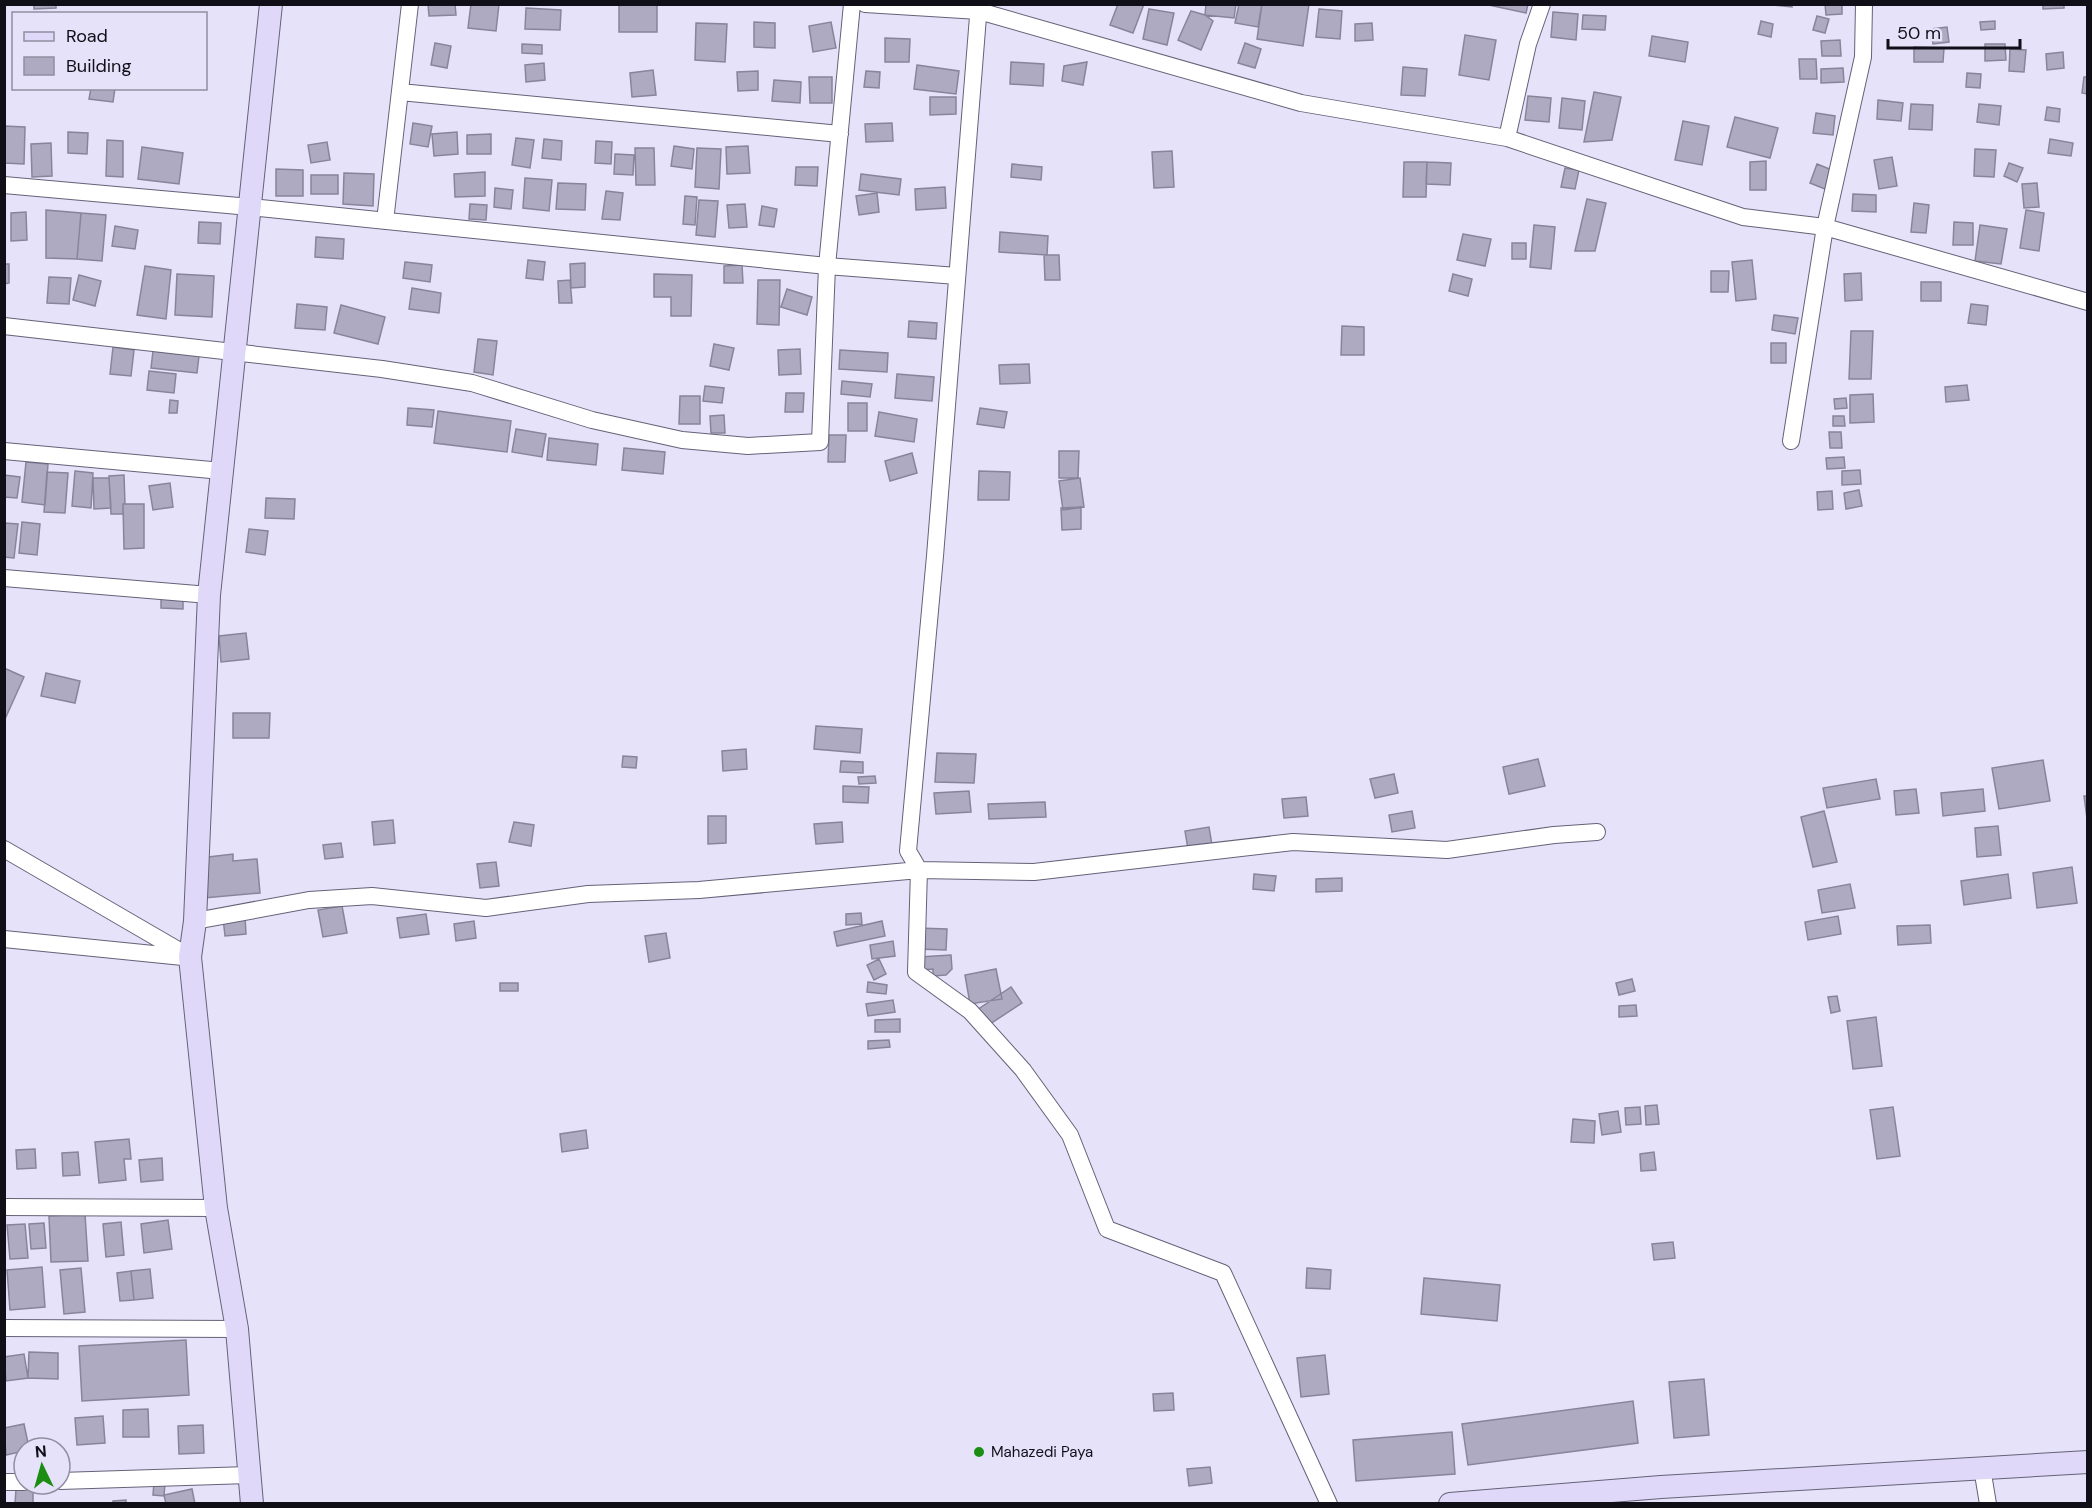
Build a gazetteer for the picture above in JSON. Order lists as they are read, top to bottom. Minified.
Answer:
{"places":["Mahazedi Paya"],"legend":["Road","Building"],"scale_bar":"50 m","north":"top"}
